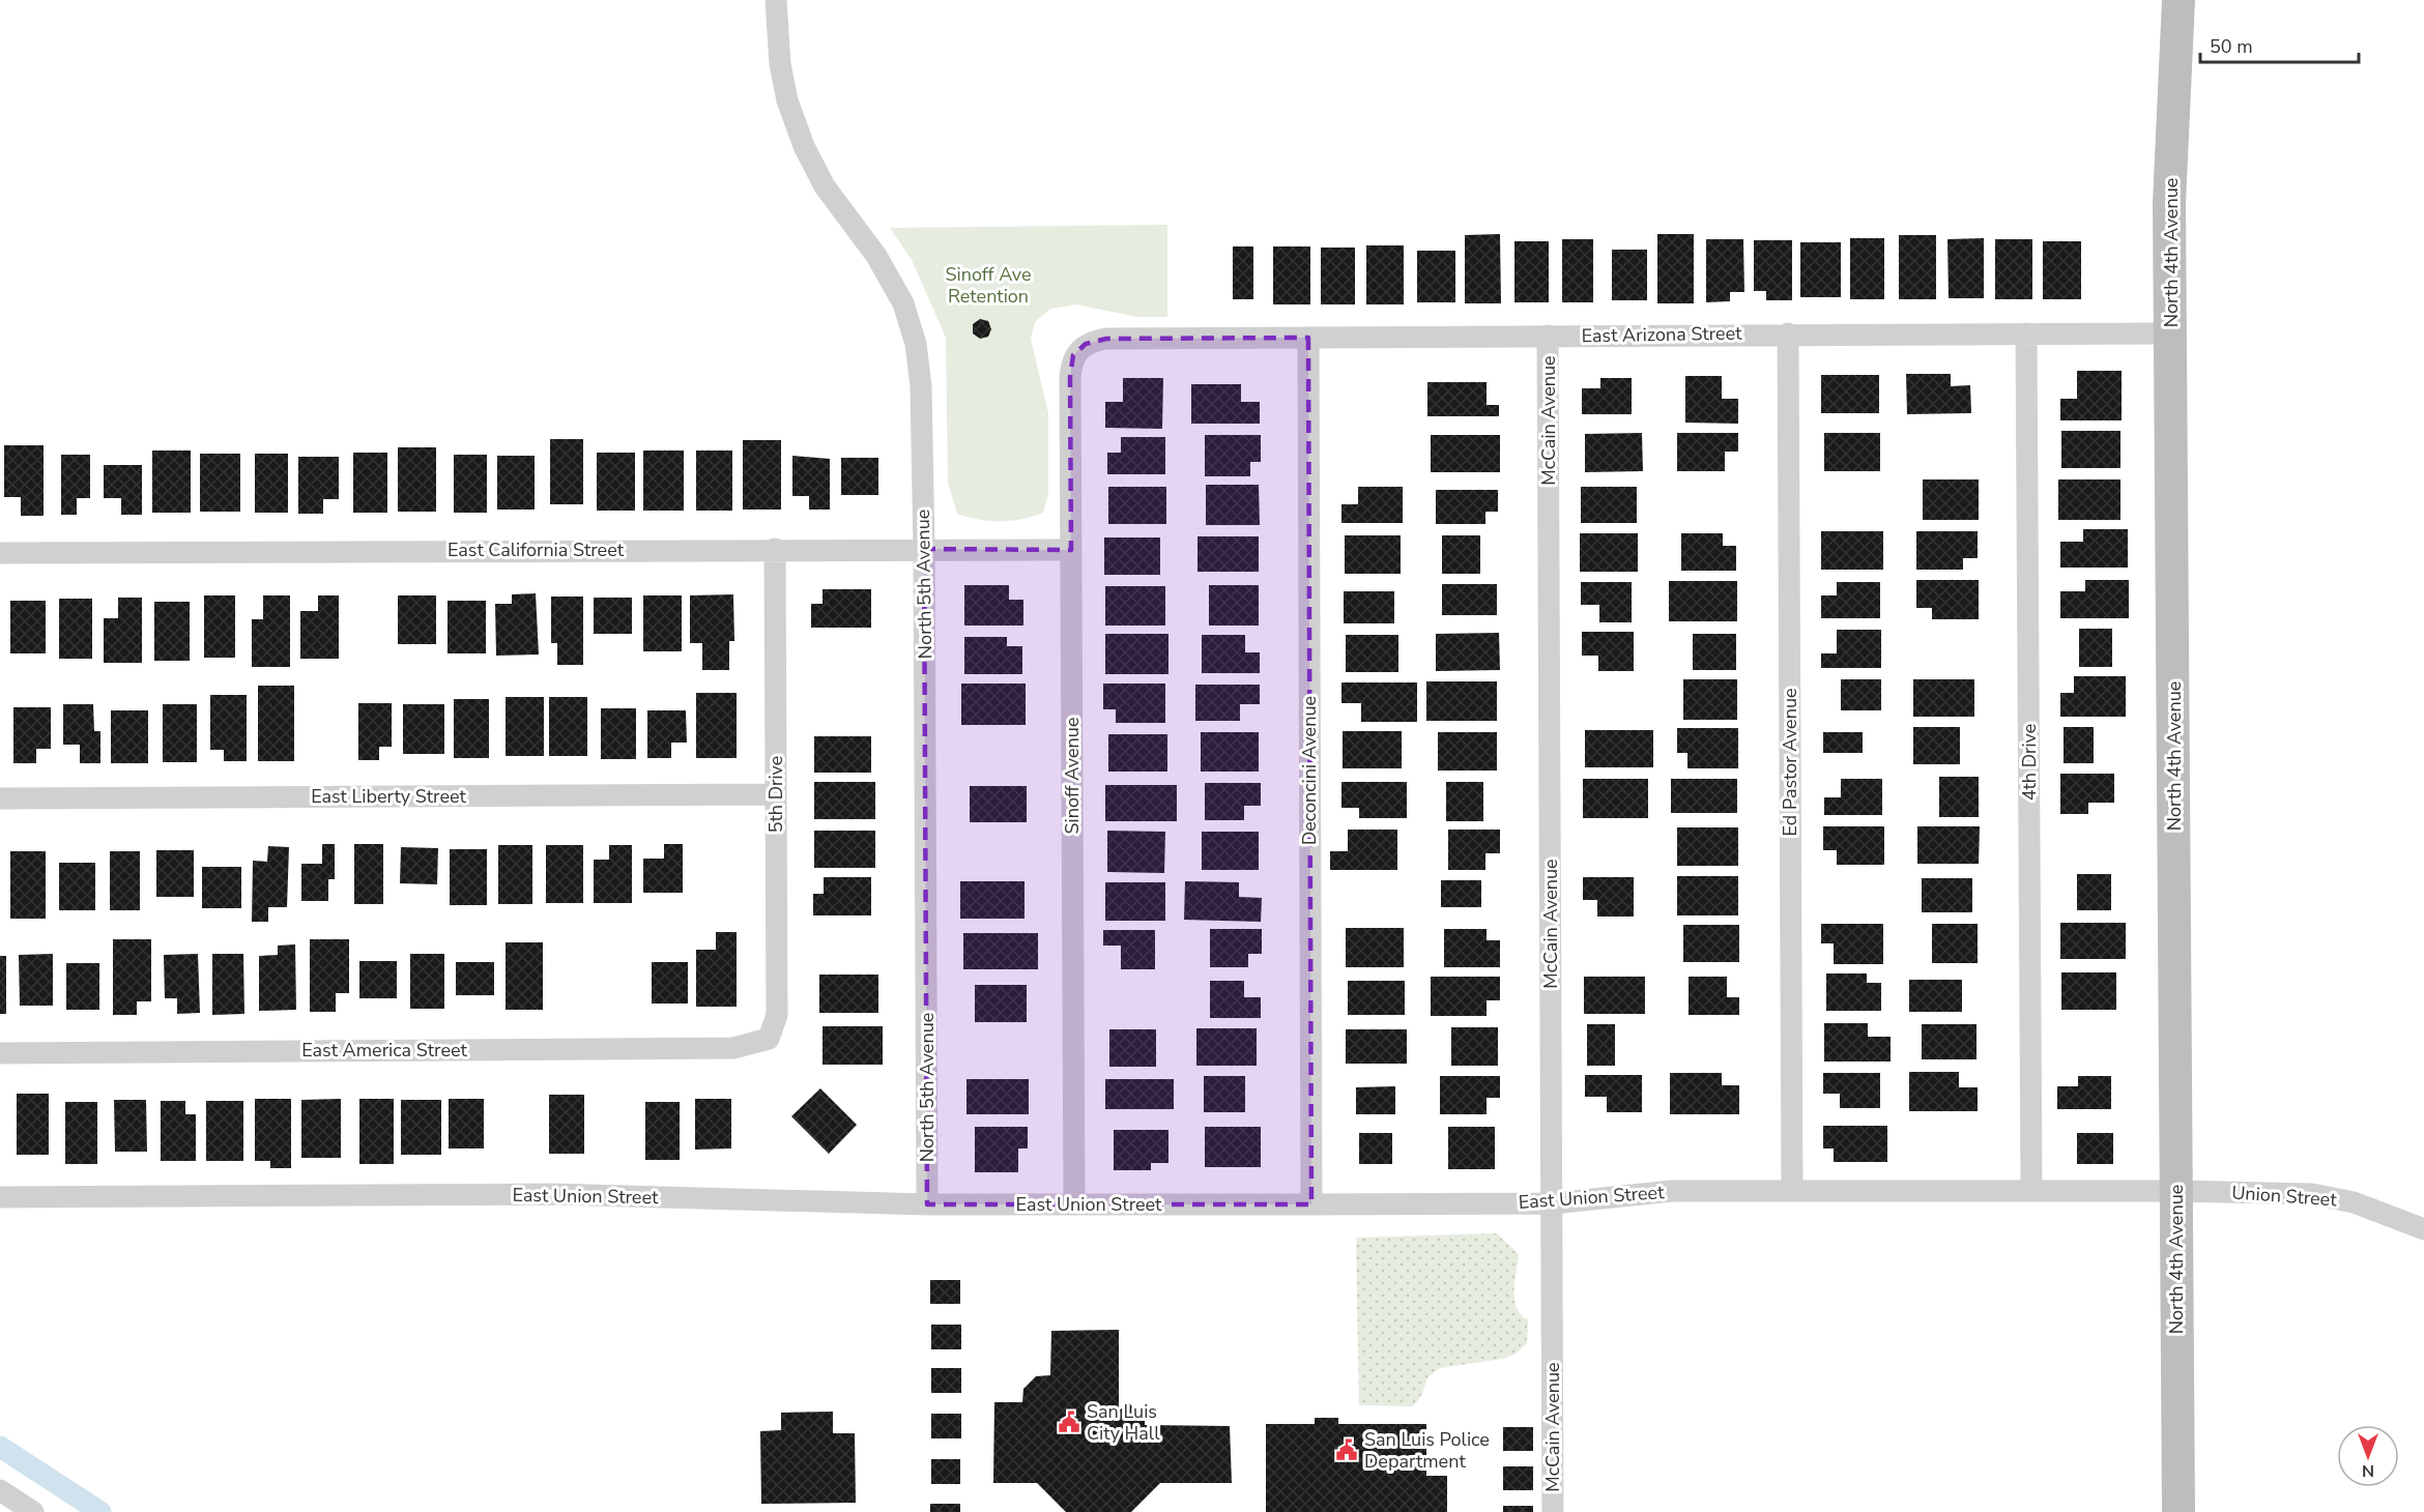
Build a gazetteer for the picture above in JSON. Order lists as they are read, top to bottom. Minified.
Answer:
{"streets":{"street":["North 4th Avenue","East Arizona Street","McCain Avenue","East California Street","North 5th Avenue","Ed Pastor Avenue","4th Drive","Deconcini Avenue","Sinoff Avenue","5th Drive","East Liberty Street","East America Street","East Union Street","Union Street"]},"crossings":[["North 4th Avenue","East Arizona Street"],["North 4th Avenue","East Union Street"],["North 4th Avenue","Union Street"],["East Arizona Street","McCain Avenue"],["East Arizona Street","Ed Pastor Avenue"],["East Arizona Street","4th Drive"],["East Arizona Street","Deconcini Avenue"],["East Arizona Street","Sinoff Avenue"],["McCain Avenue","East Union Street"],["East California Street","North 5th Avenue"],["East California Street","Sinoff Avenue"],["East California Street","5th Drive"],["North 5th Avenue","East Union Street"],["Ed Pastor Avenue","East Union Street"],["4th Drive","East Union Street"],["Deconcini Avenue","East Union Street"],["Sinoff Avenue","East Union Street"],["5th Drive","East Liberty Street"],["5th Drive","East America Street"],["East Union Street","Union Street"]],"parks":["Sinoff Ave Retention"],"places":{"public building":["San Luis City Hall","San Luis Police Department"]},"scale_bar":"50 m","north":"bottom"}
